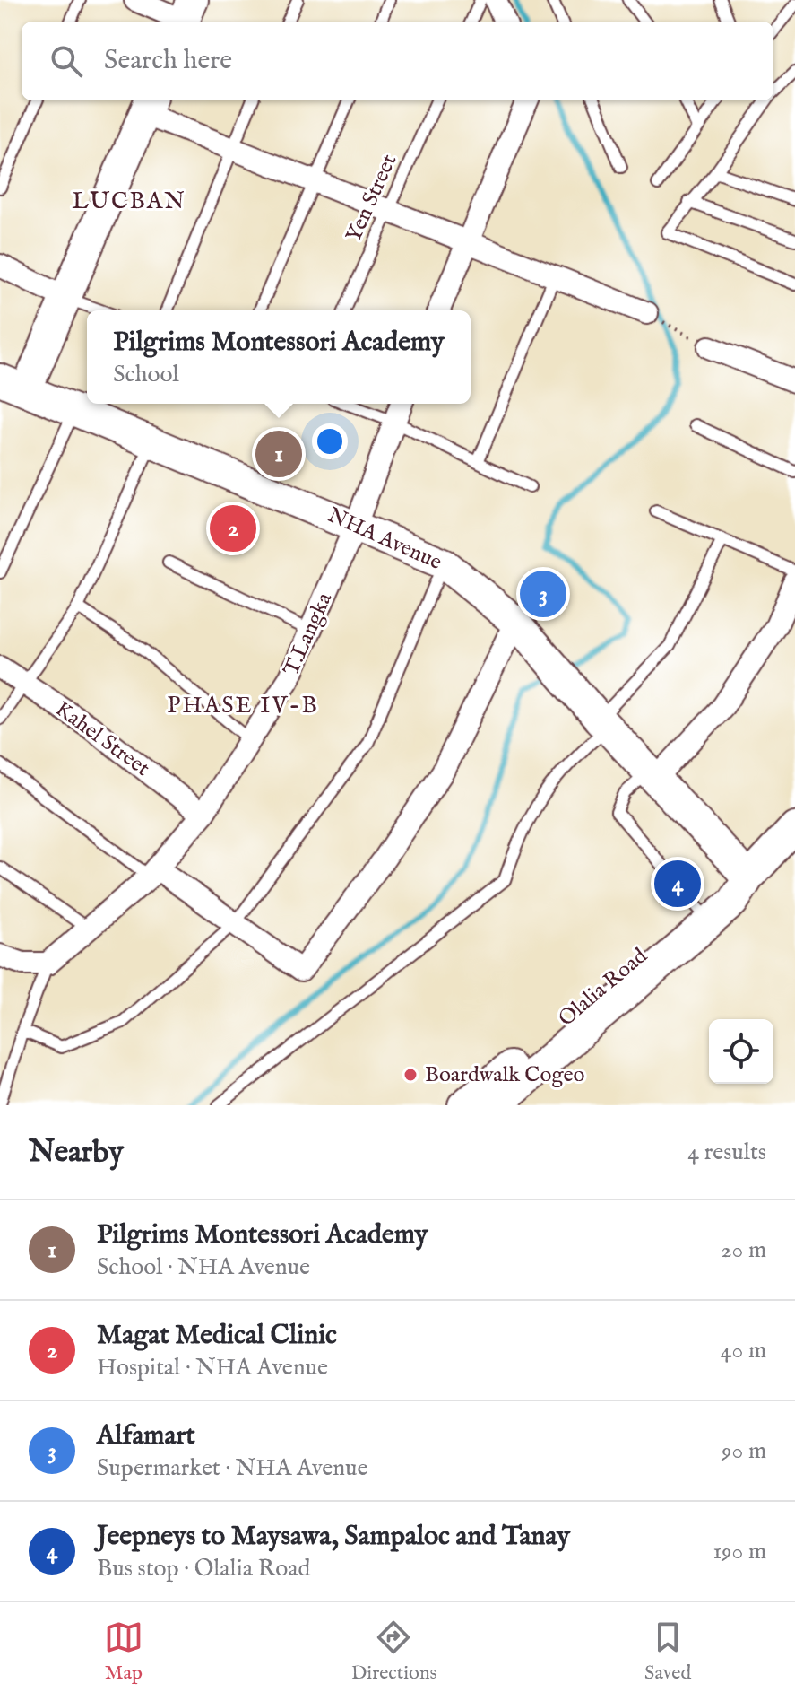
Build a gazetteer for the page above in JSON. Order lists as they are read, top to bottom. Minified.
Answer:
{"streets":{"street":["NHA Avenue","T.Langka","Kahel Street","Olalia Road"],"lane":["Yen Street"]},"crossings":[["NHA Avenue","T.Langka"],["NHA Avenue","Olalia Road"],["T.Langka","Kahel Street"]],"districts":["LUCBAN","PHASE IV-B"],"places":["Boardwalk Cogeo"],"page":{"search":"Search here","popup":["Pilgrims Montessori Academy","School"],"pins":["1","2","3","4"],"heading":["Nearby","4 results"],"list":[{"mark":"1","name":"Pilgrims Montessori Academy","note":"School · NHA Avenue","value":"20 m"},{"mark":"2","name":"Magat Medical Clinic","note":"Hospital · NHA Avenue","value":"40 m"},{"mark":"3","name":"Alfamart","note":"Supermarket · NHA Avenue","value":"90 m"},{"mark":"4","name":"Jeepneys to Maysawa, Sampaloc and Tanay","note":"Bus stop · Olalia Road","value":"190 m"}],"nav":["Map","Directions","Saved"]}}
